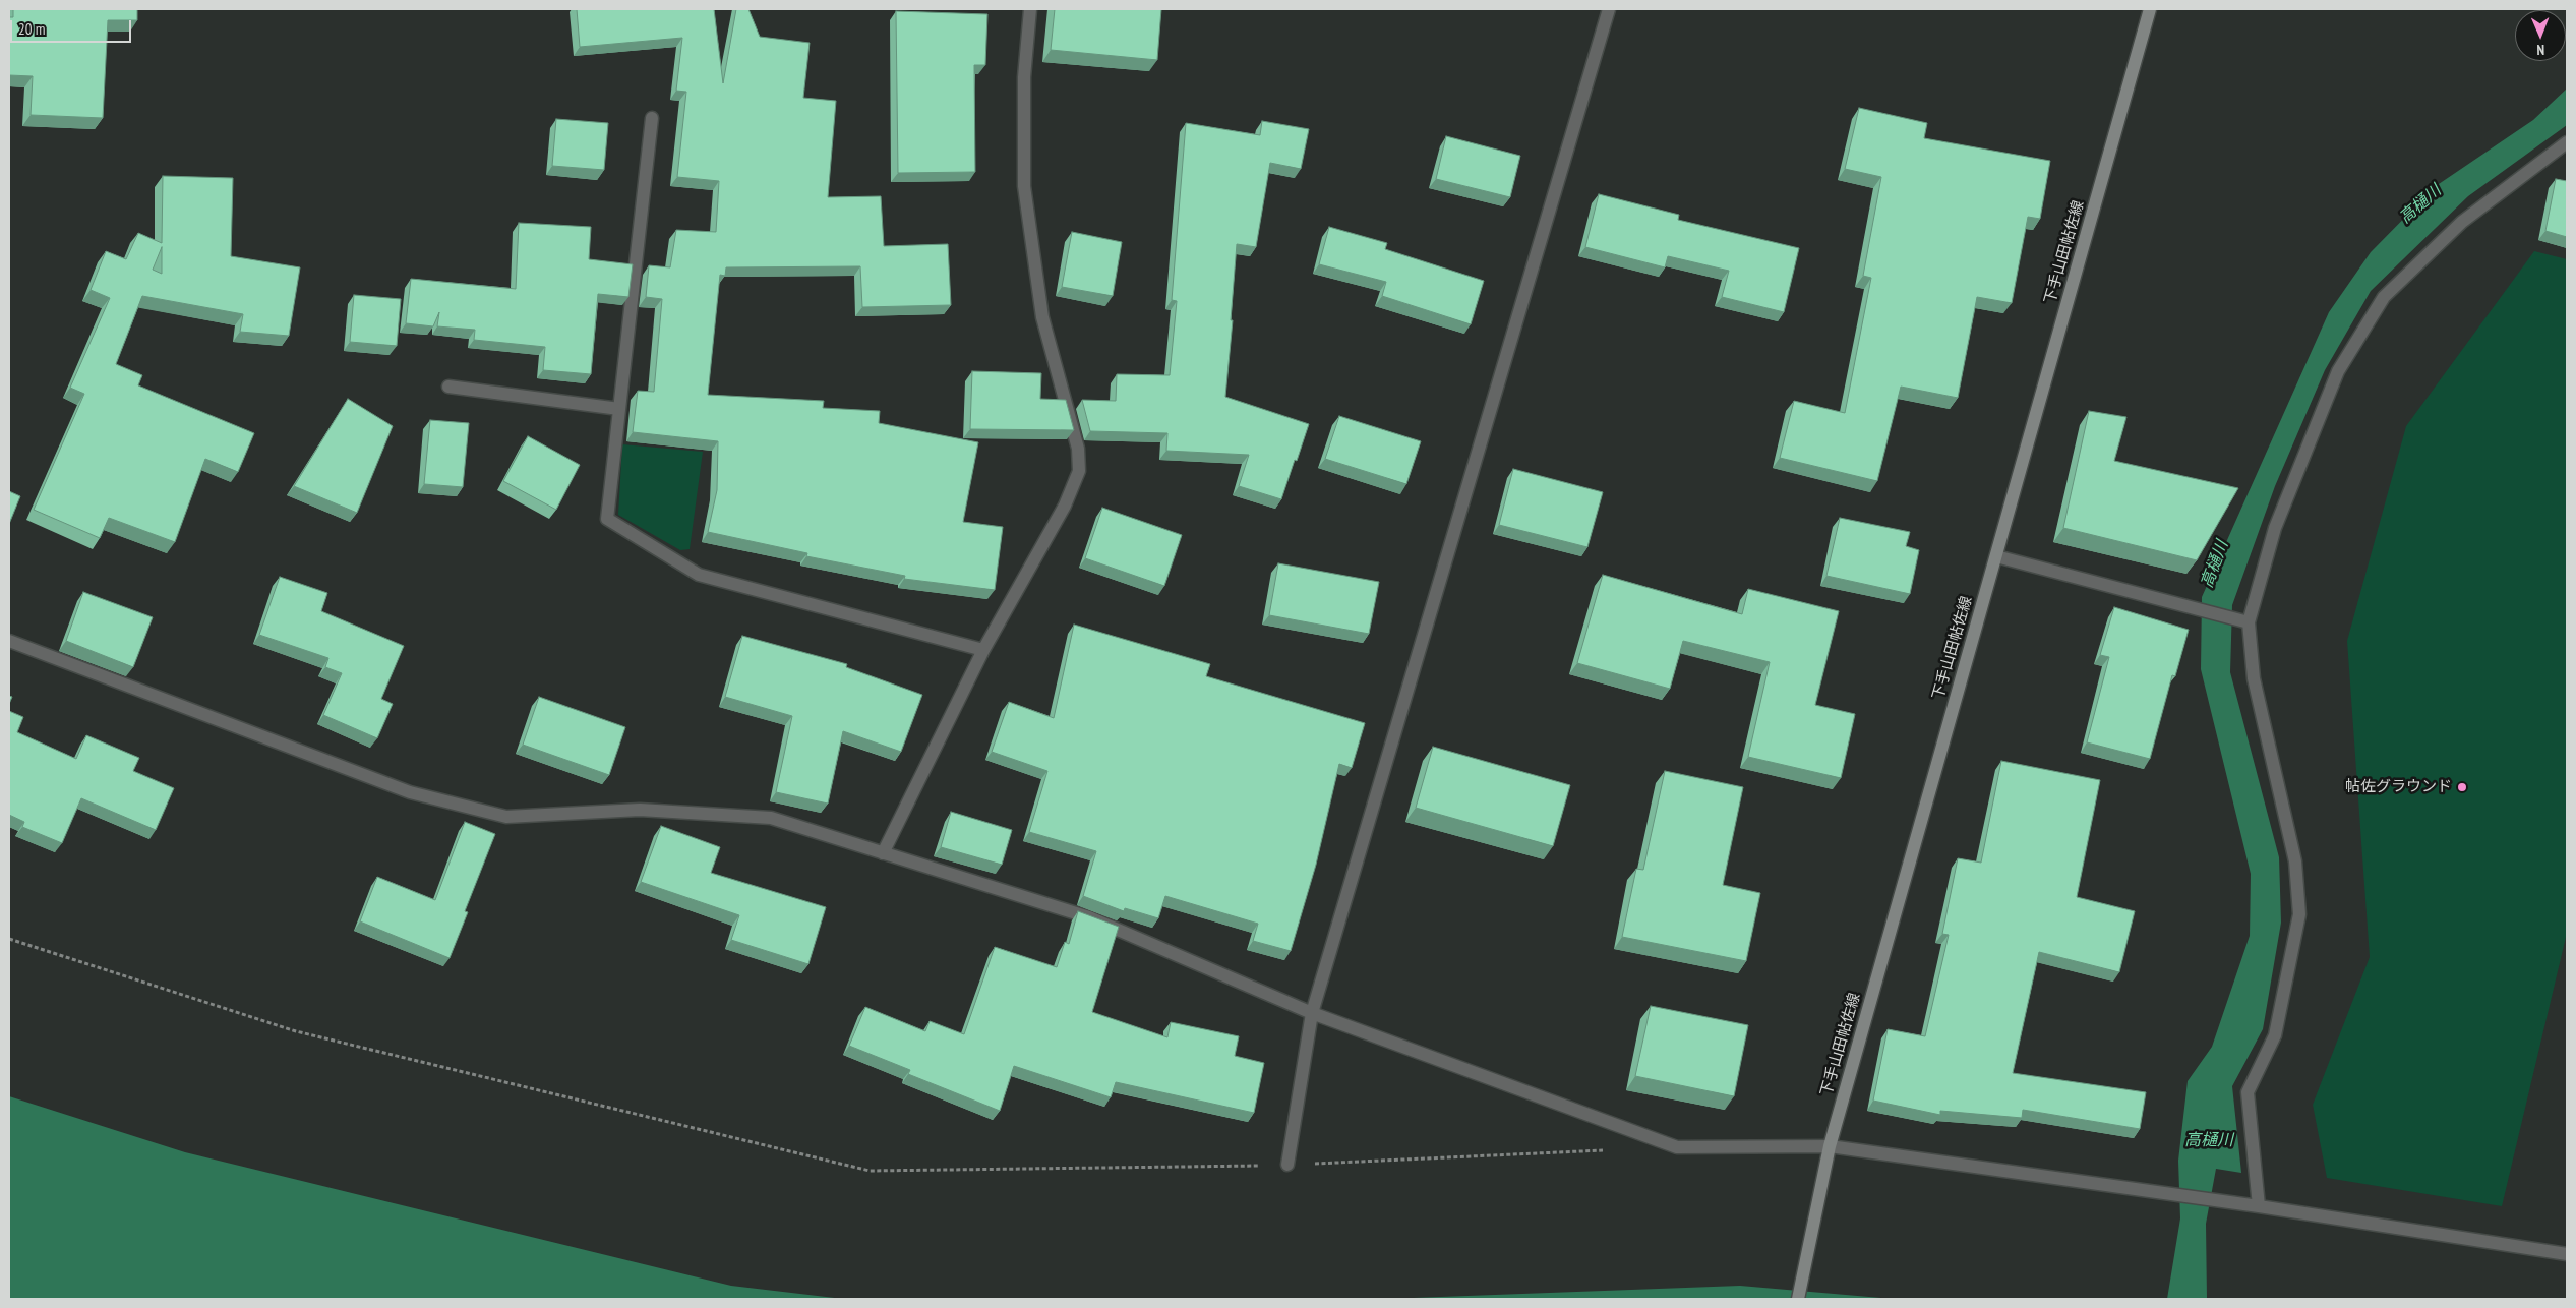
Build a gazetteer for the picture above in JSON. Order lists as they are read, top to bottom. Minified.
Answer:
{"streets":{"main road":["下手山田帖佐線"]},"water":["高樋川"],"places":["帖佐グラウンド"],"scale_bar":"20 m","north":"bottom"}
